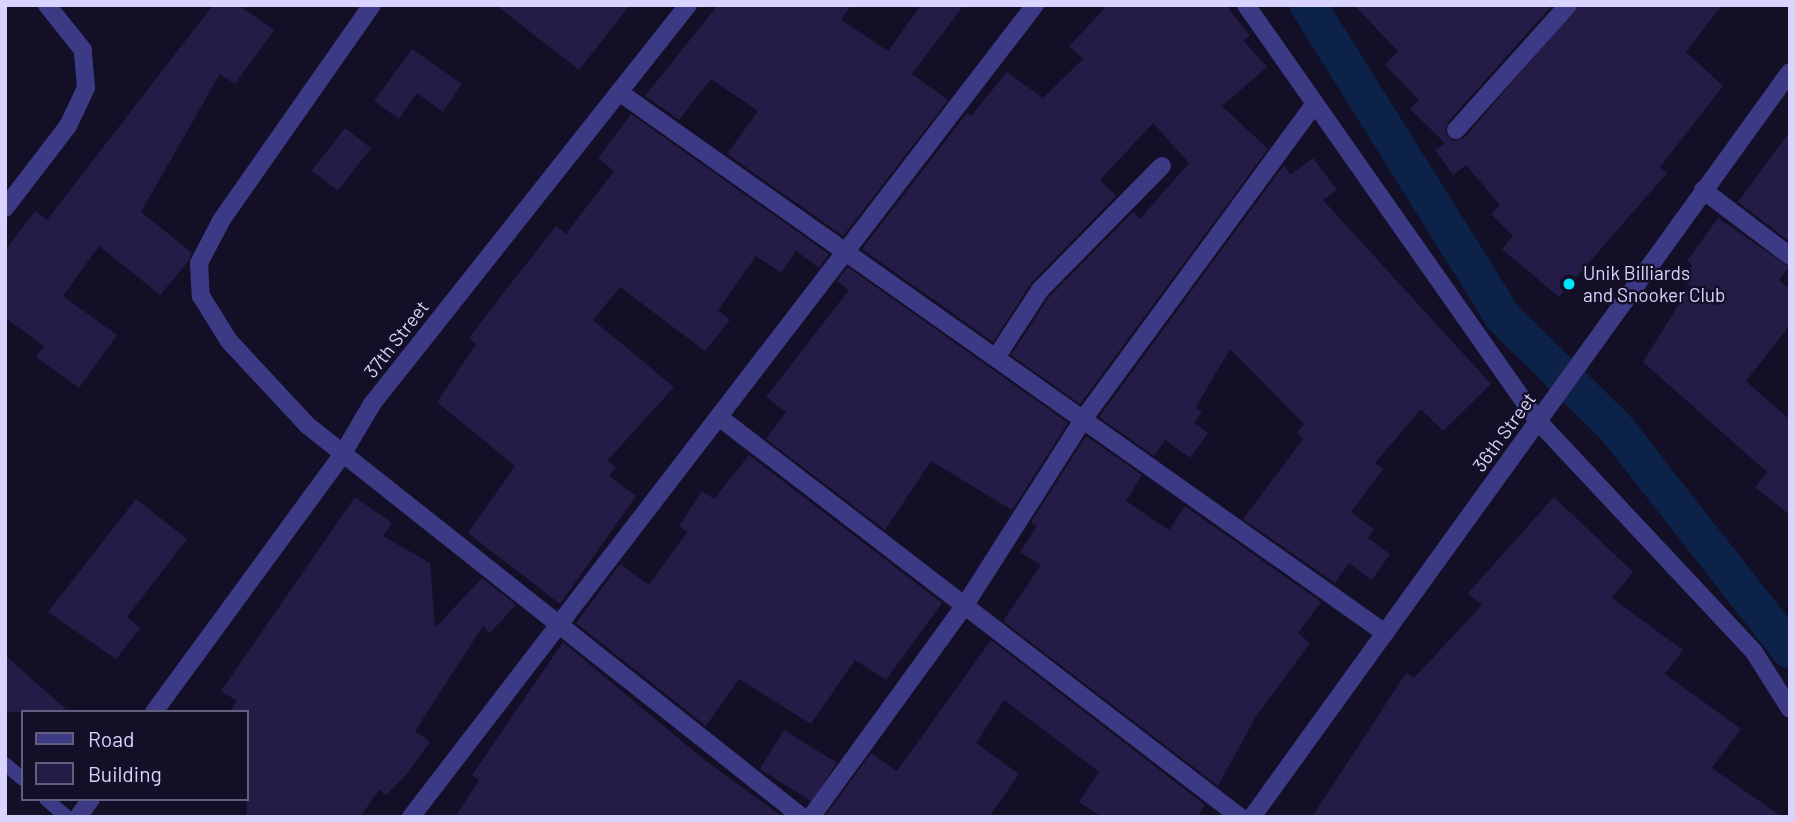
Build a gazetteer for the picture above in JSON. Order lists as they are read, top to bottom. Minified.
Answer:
{"streets":{"street":["37th Street","36th Street"]},"places":["Unik Billiards and Snooker Club"],"legend":["Road","Building"]}
